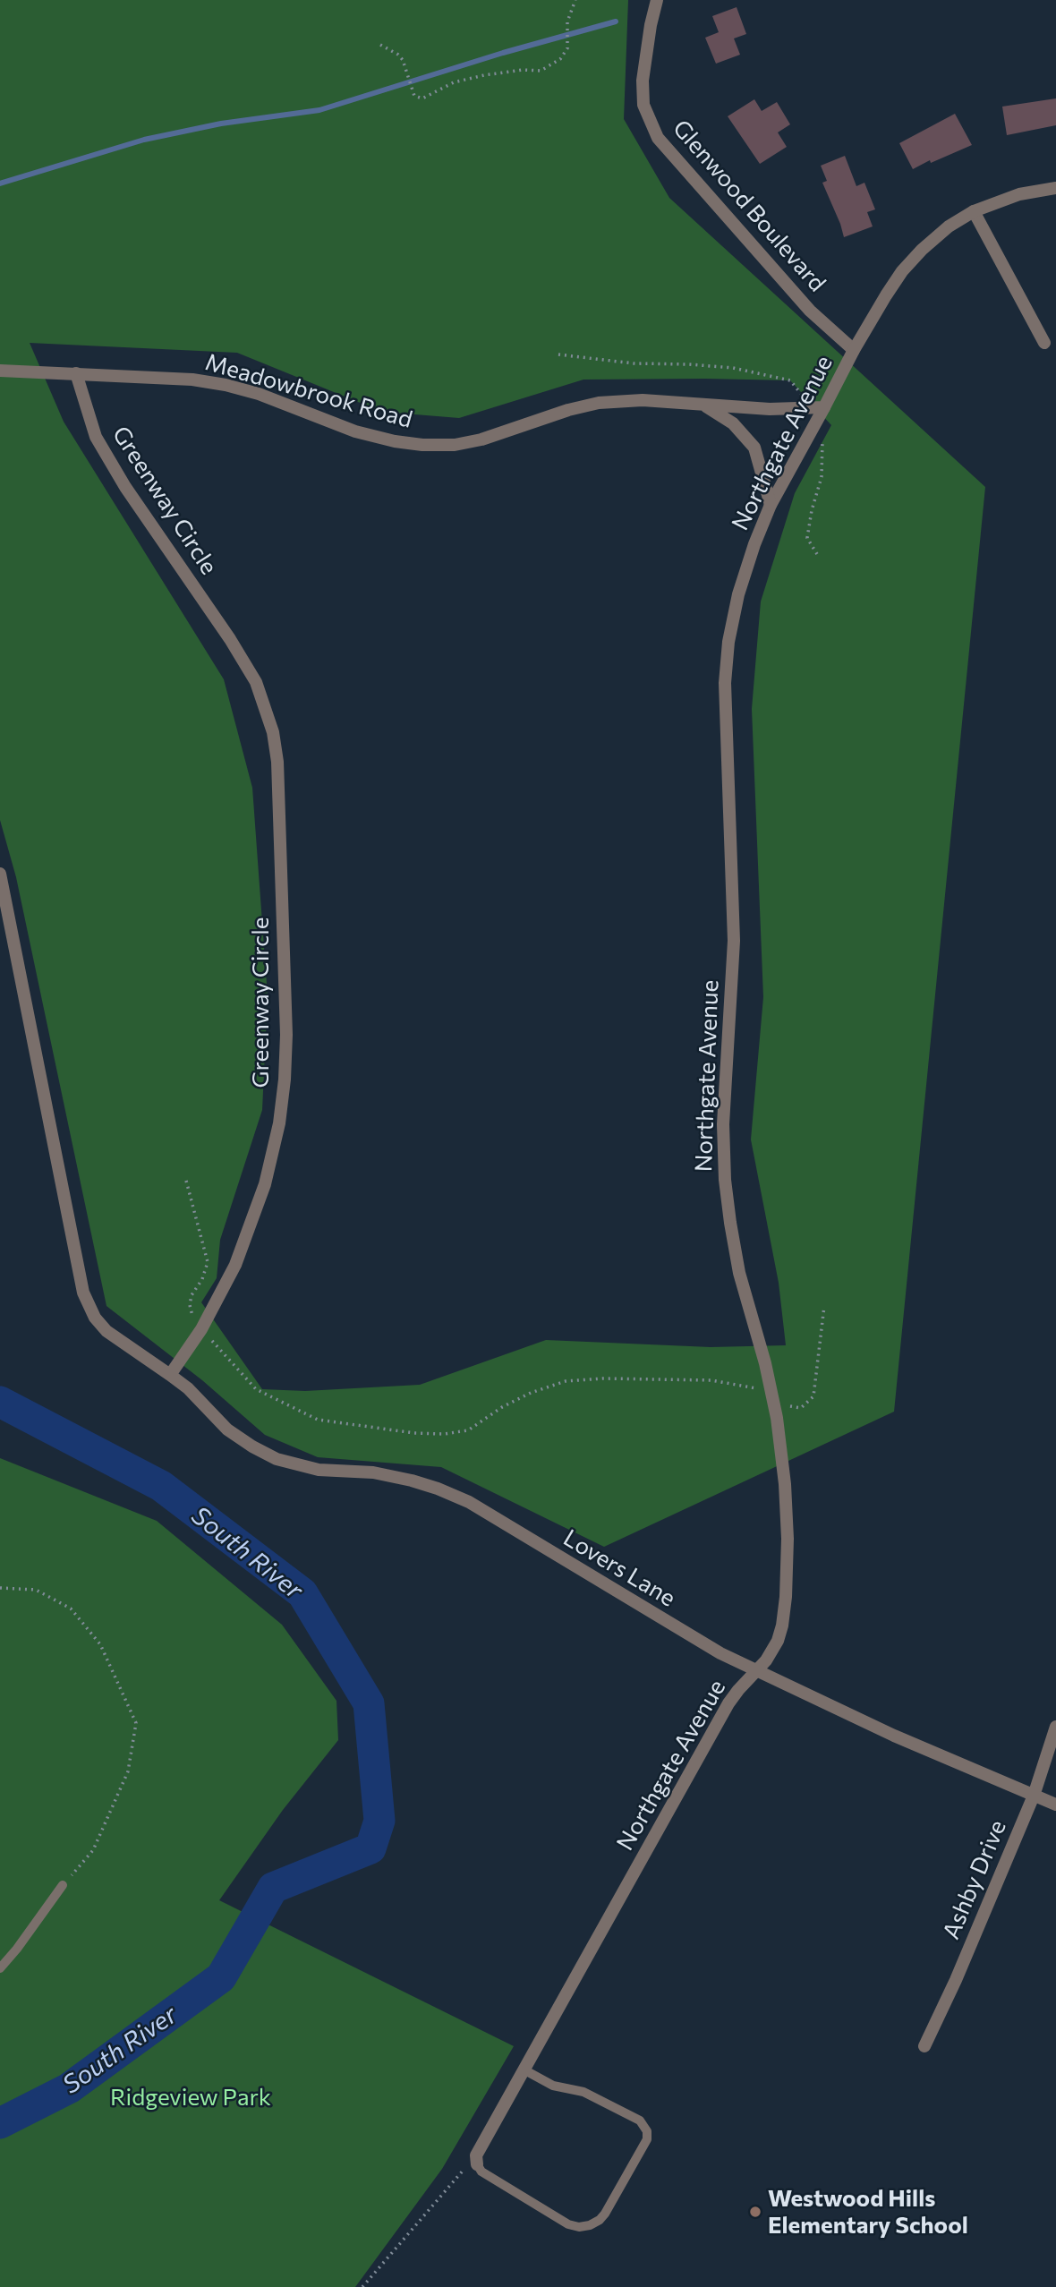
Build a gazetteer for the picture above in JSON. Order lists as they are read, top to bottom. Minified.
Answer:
{"streets":{"street":["Glenwood Boulevard","Meadowbrook Road","Northgate Avenue","Greenway Circle","Lovers Lane","Ashby Drive"]},"crossings":[["Glenwood Boulevard","Northgate Avenue"],["Meadowbrook Road","Northgate Avenue"],["Meadowbrook Road","Greenway Circle"],["Northgate Avenue","Lovers Lane"],["Greenway Circle","Lovers Lane"],["Lovers Lane","Ashby Drive"]],"water":["South River"],"parks":["Ridgeview Park"],"places":["Westwood Hills Elementary School"]}
